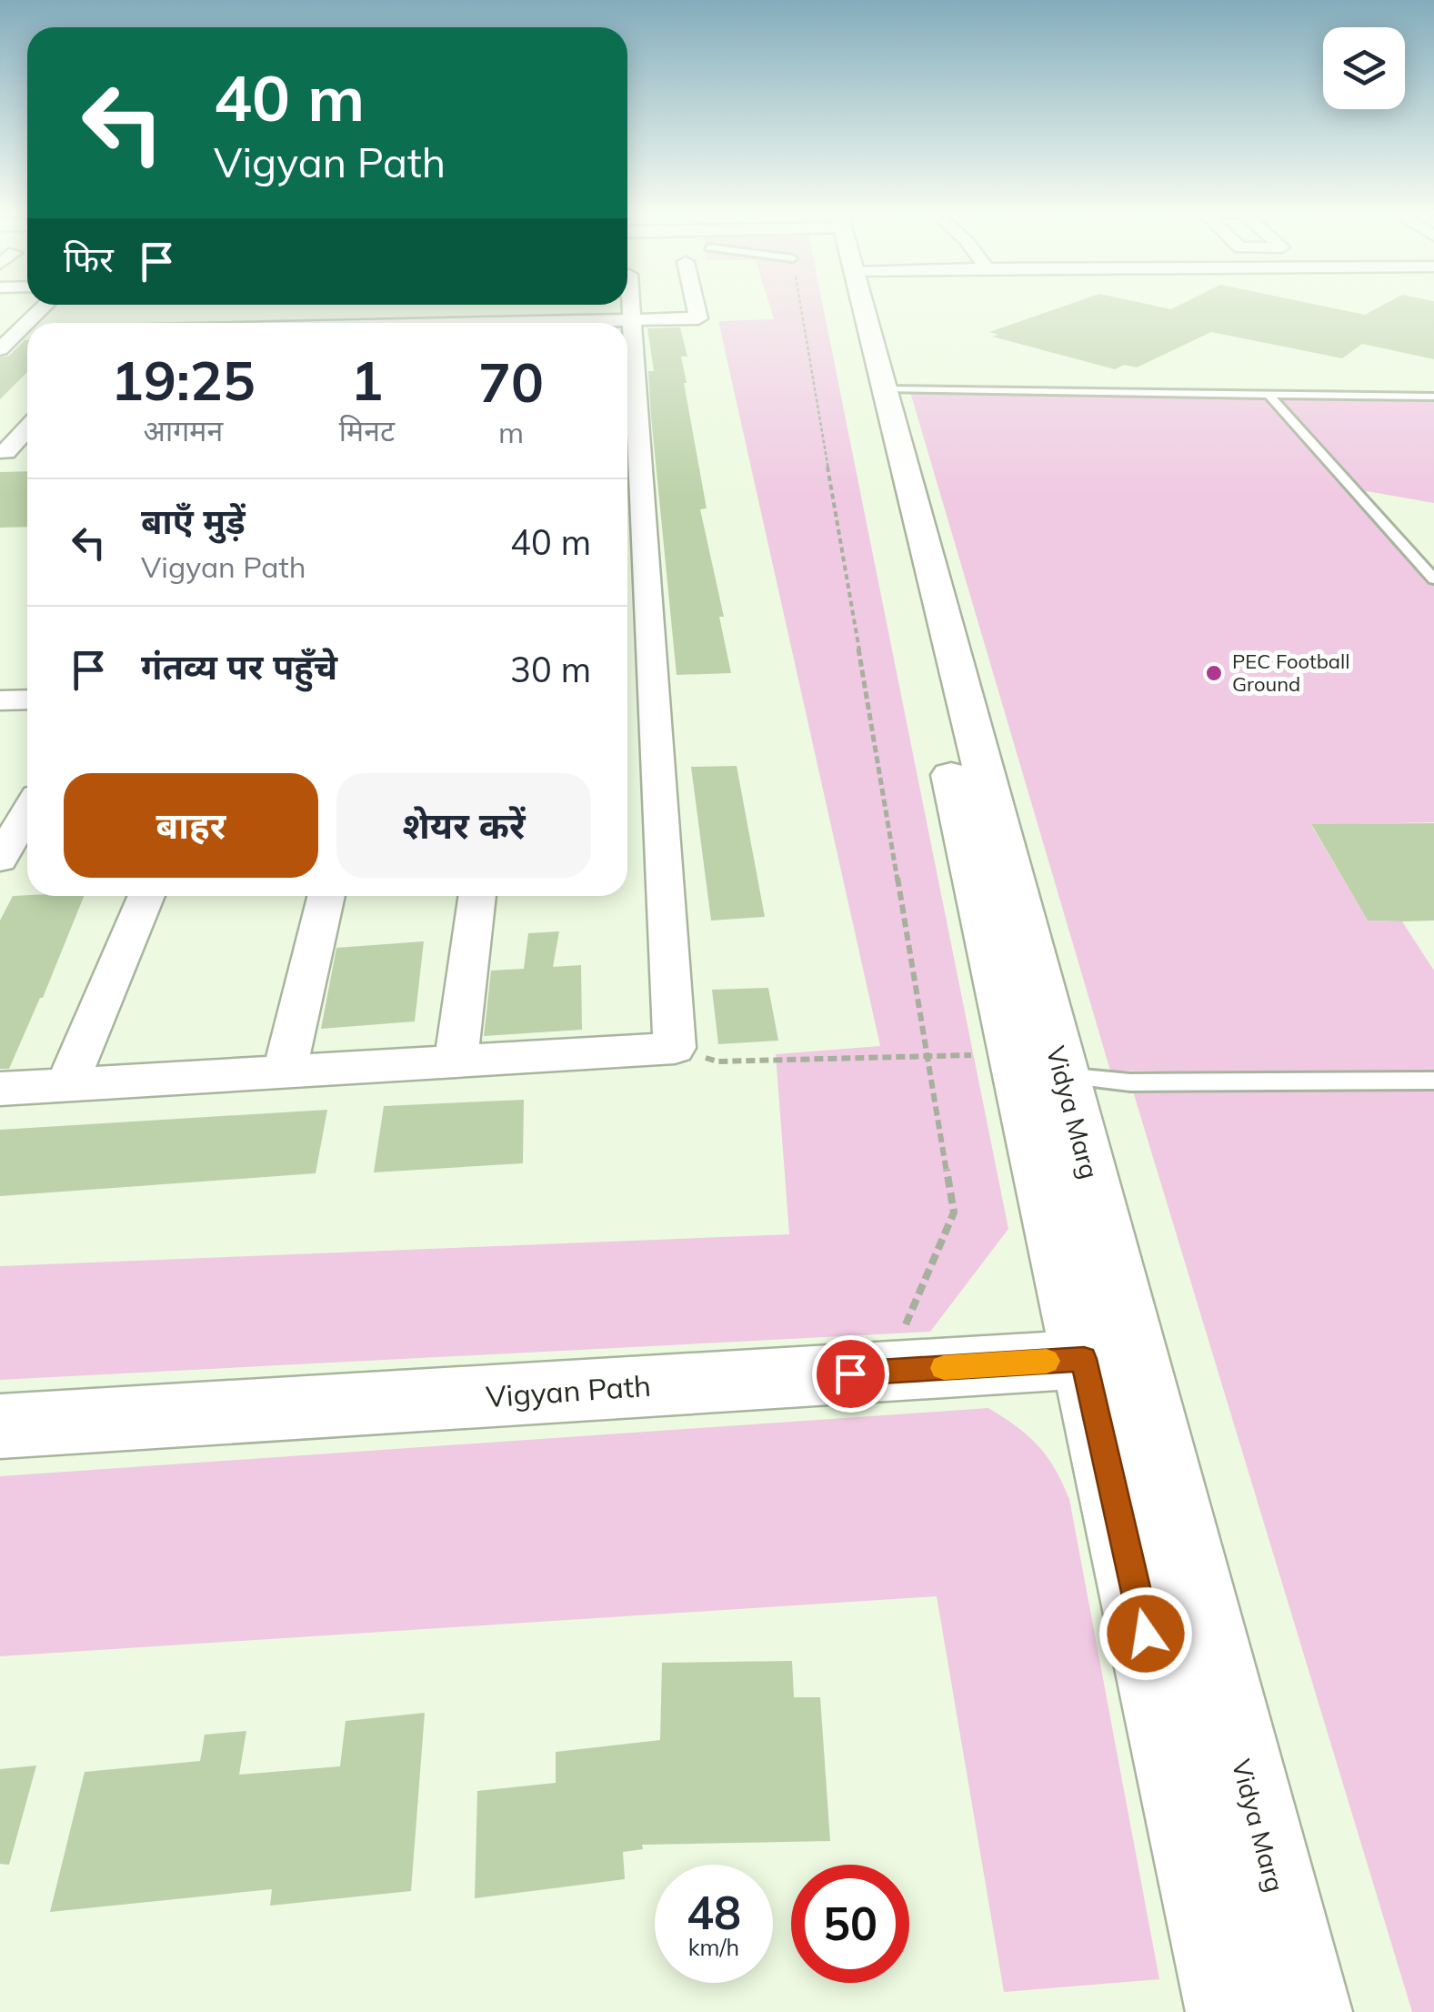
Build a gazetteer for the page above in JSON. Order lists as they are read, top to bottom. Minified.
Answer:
{"streets":{"main road":["Vidya Marg","Vigyan Path"]},"crossings":[["Vidya Marg","Vigyan Path"]],"places":["PEC Football Ground"],"page":{"turn":["40 m","Vigyan Path"],"then":"फिर","eta":["19:25","आगमन","1","मिनट","70","m"],"list":[{"name":"बाएँ मुड़ें","note":"Vigyan Path","value":"40 m"},{"name":"गंतव्य पर पहुँचे","value":"30 m"}],"buttons":["बाहर","शेयर करें"],"speed":"48 km/h","limit":"50"}}
